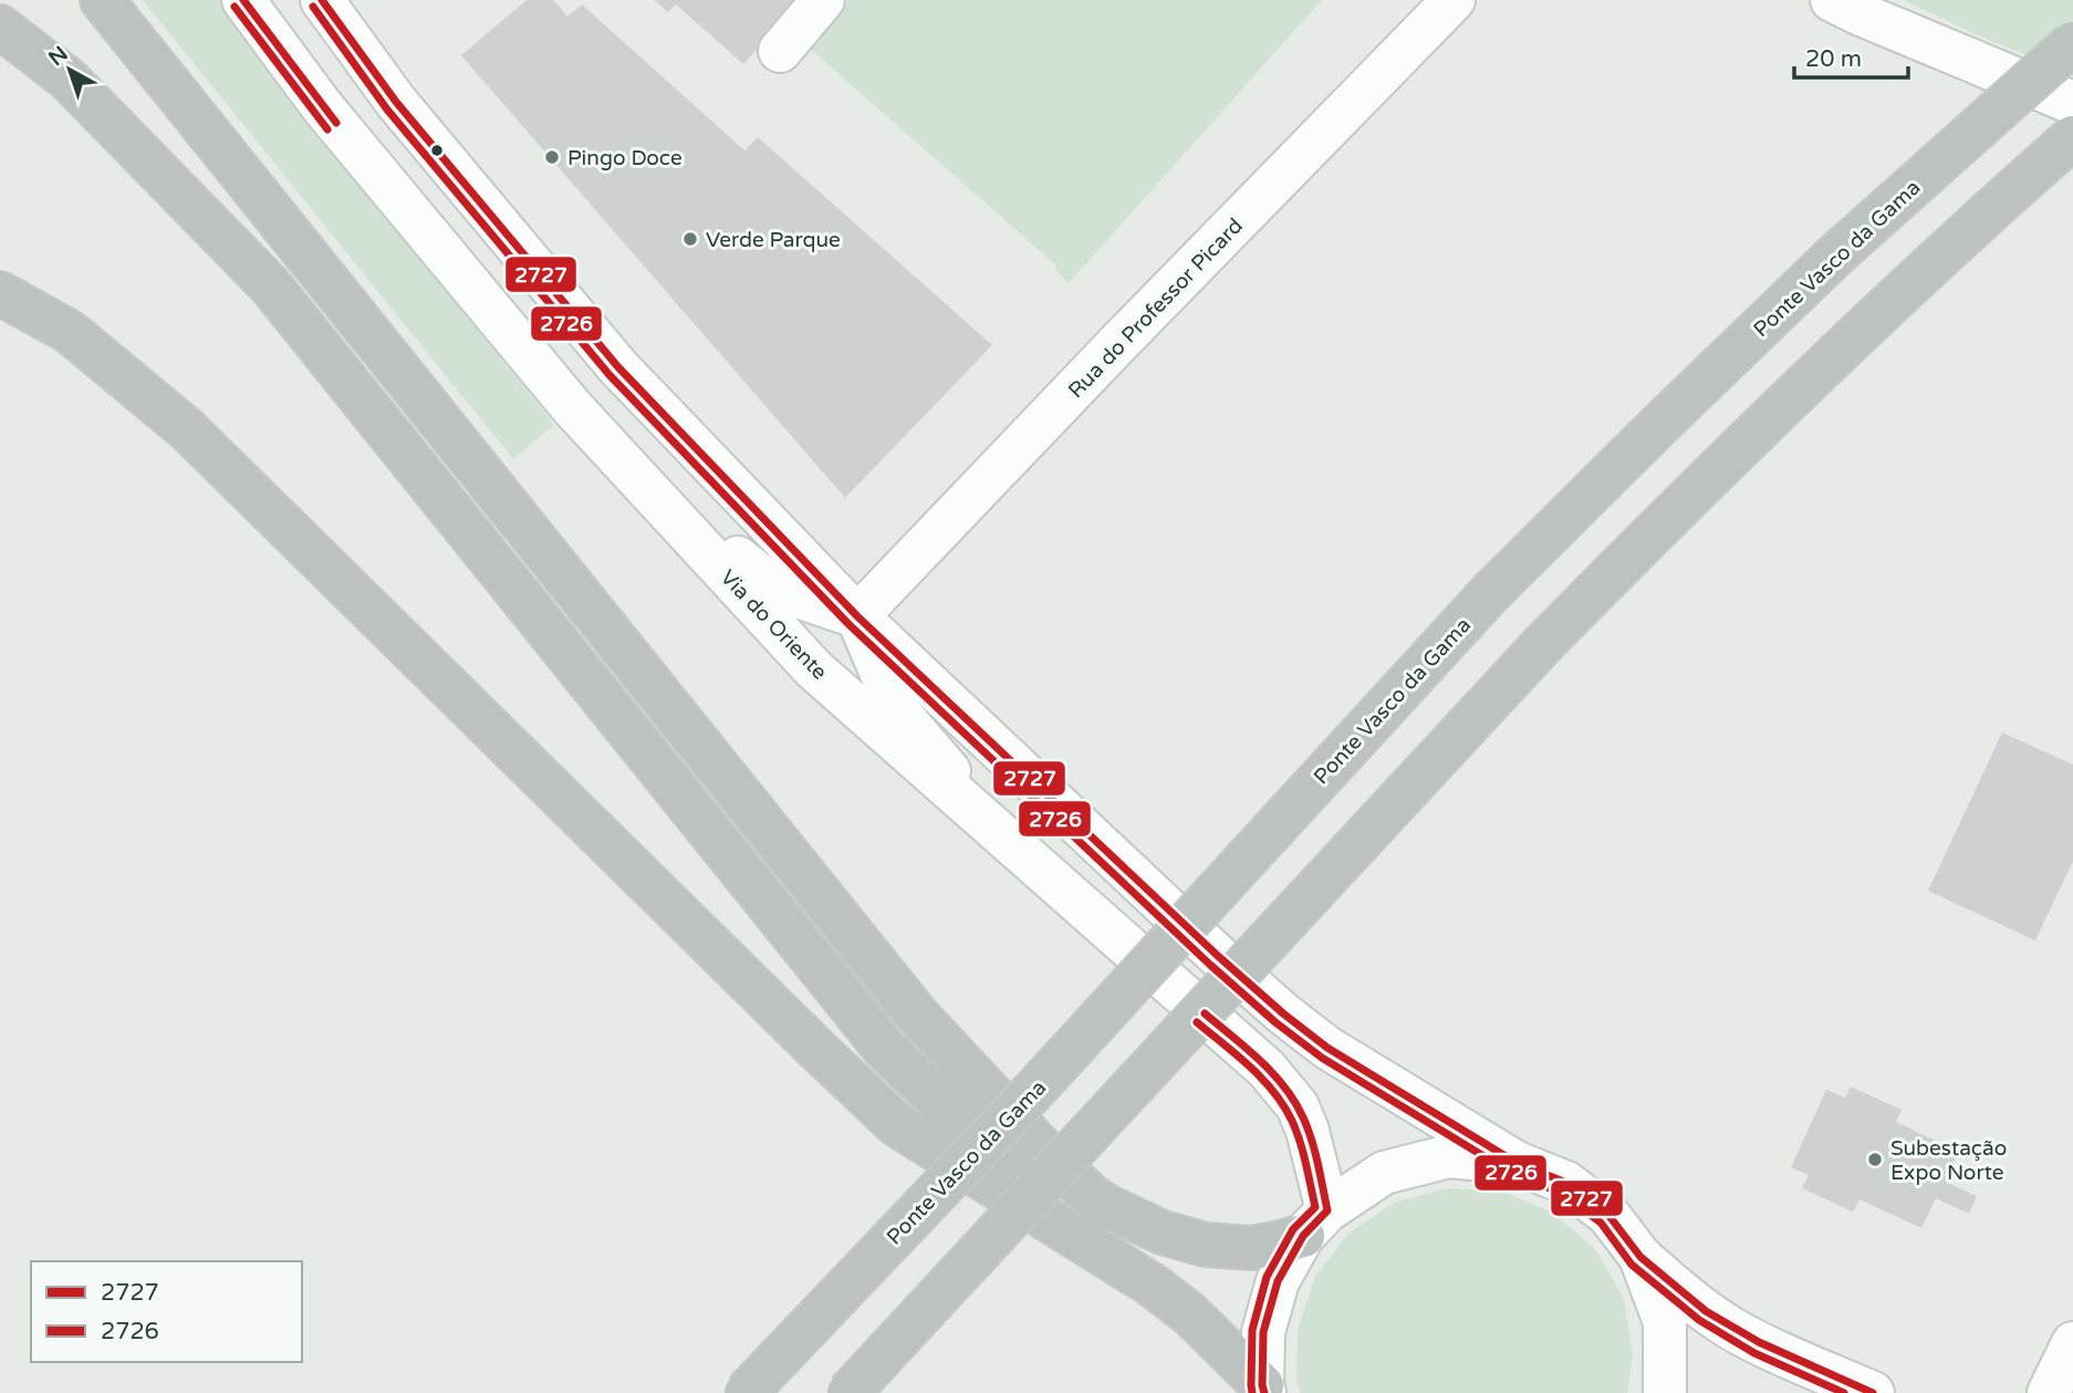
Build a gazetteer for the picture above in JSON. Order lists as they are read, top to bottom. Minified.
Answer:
{"streets":{"highway":["Ponte Vasco da Gama"],"street":["Rua do Professor Picard","Via do Oriente"]},"places":["Pingo Doce","Verde Parque","Subestação Expo Norte"],"lines":["transit line 2727","transit line 2726"],"legend":["2727","2726"],"scale_bar":"20 m","north":"top left"}
